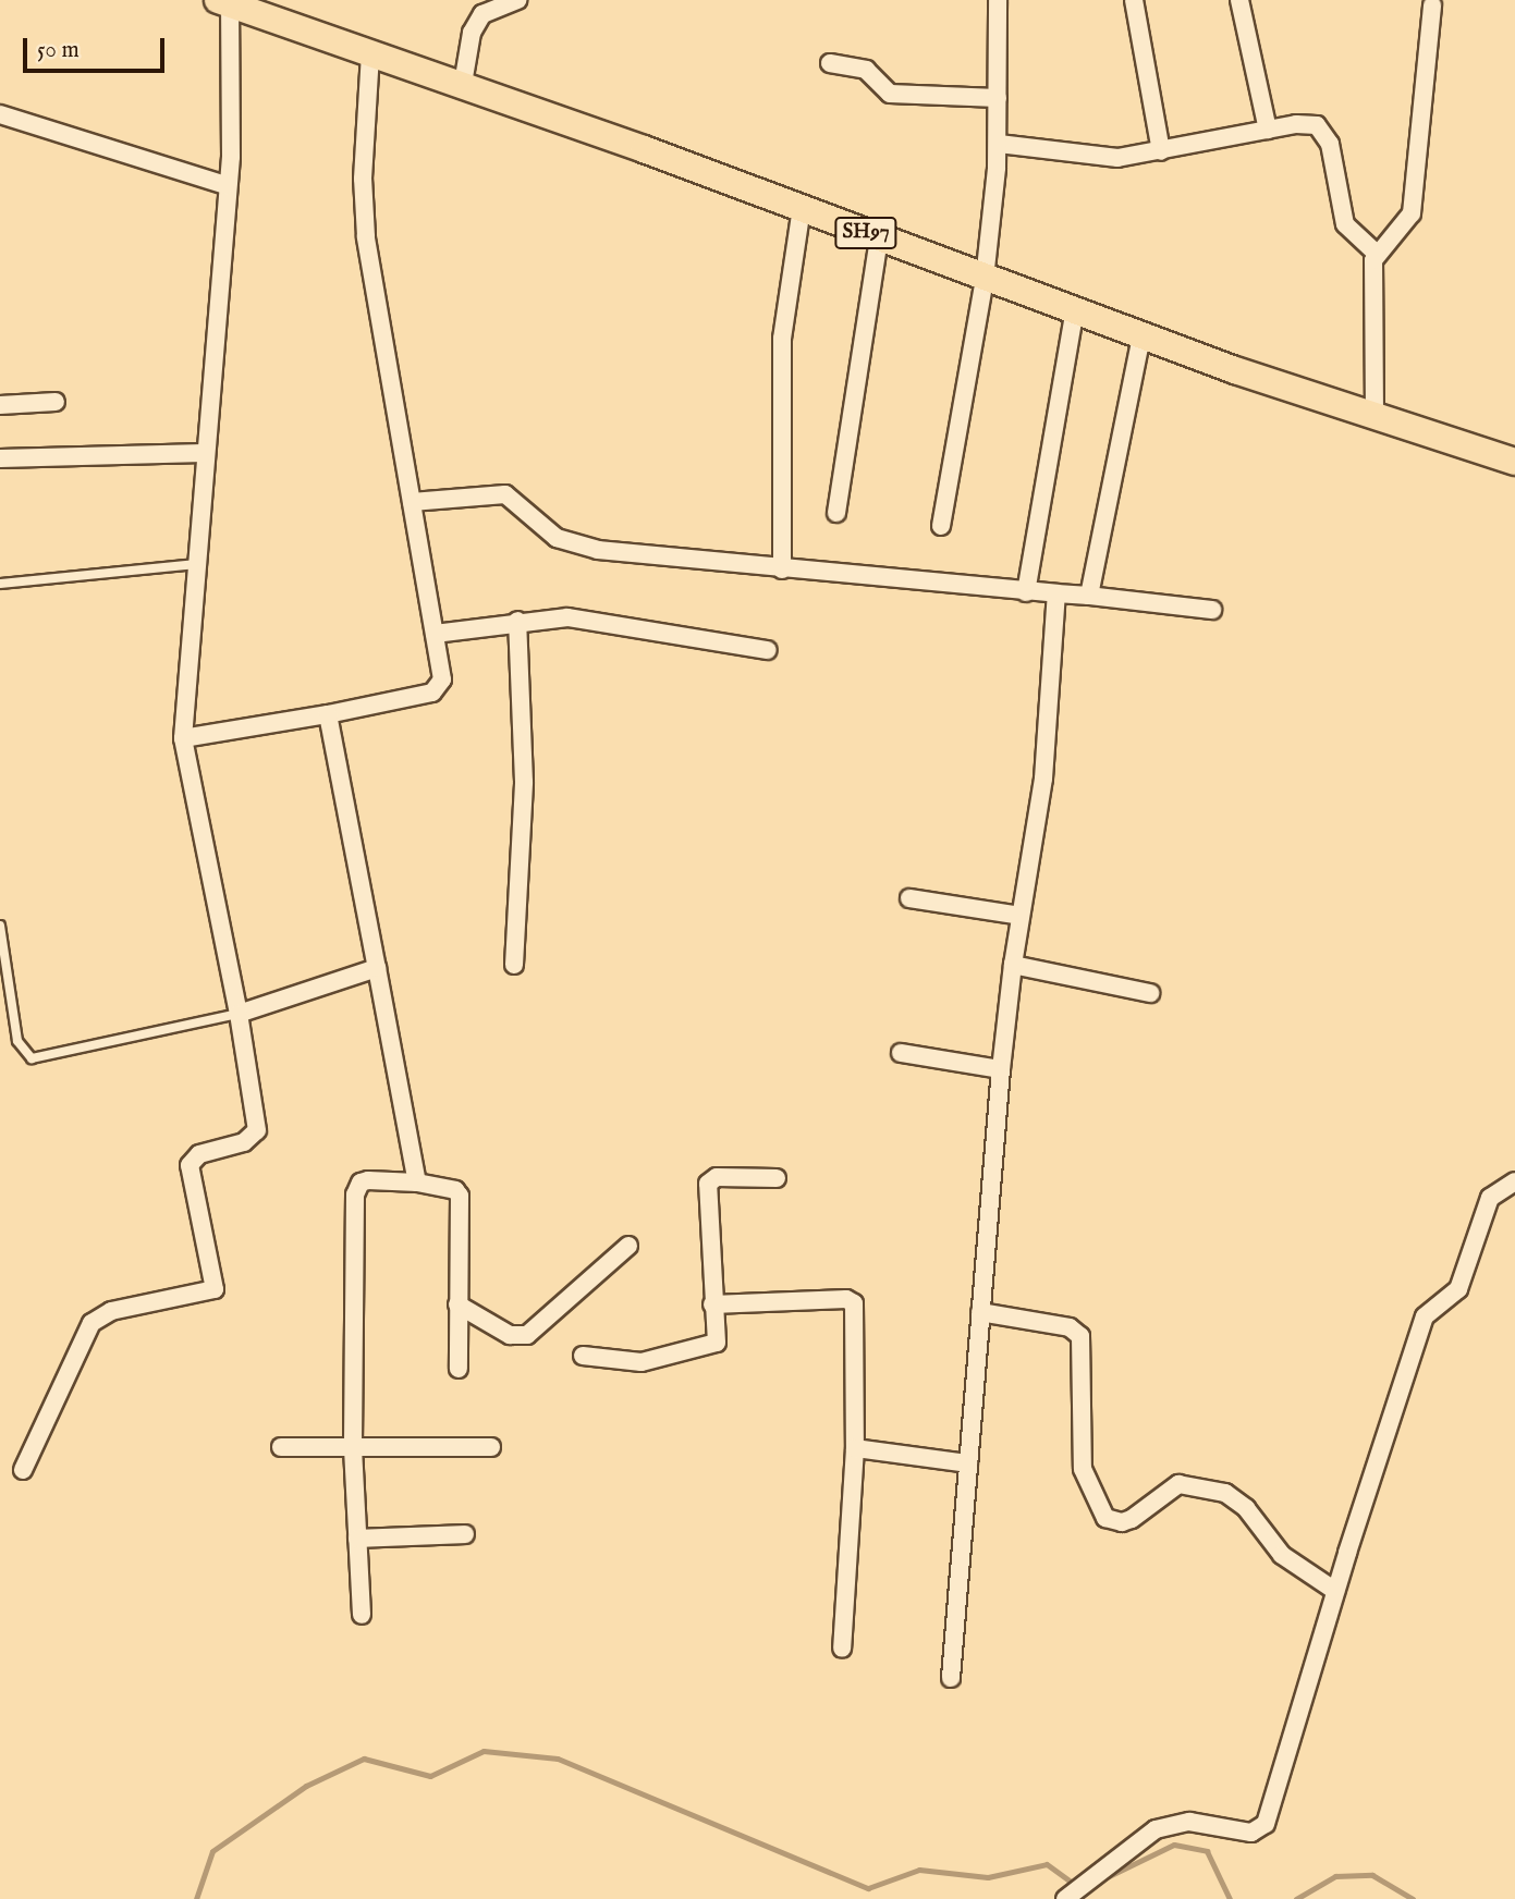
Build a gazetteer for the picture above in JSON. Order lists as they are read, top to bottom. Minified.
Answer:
{"streets":{"main road":["SH97"]},"scale_bar":"50 m"}
